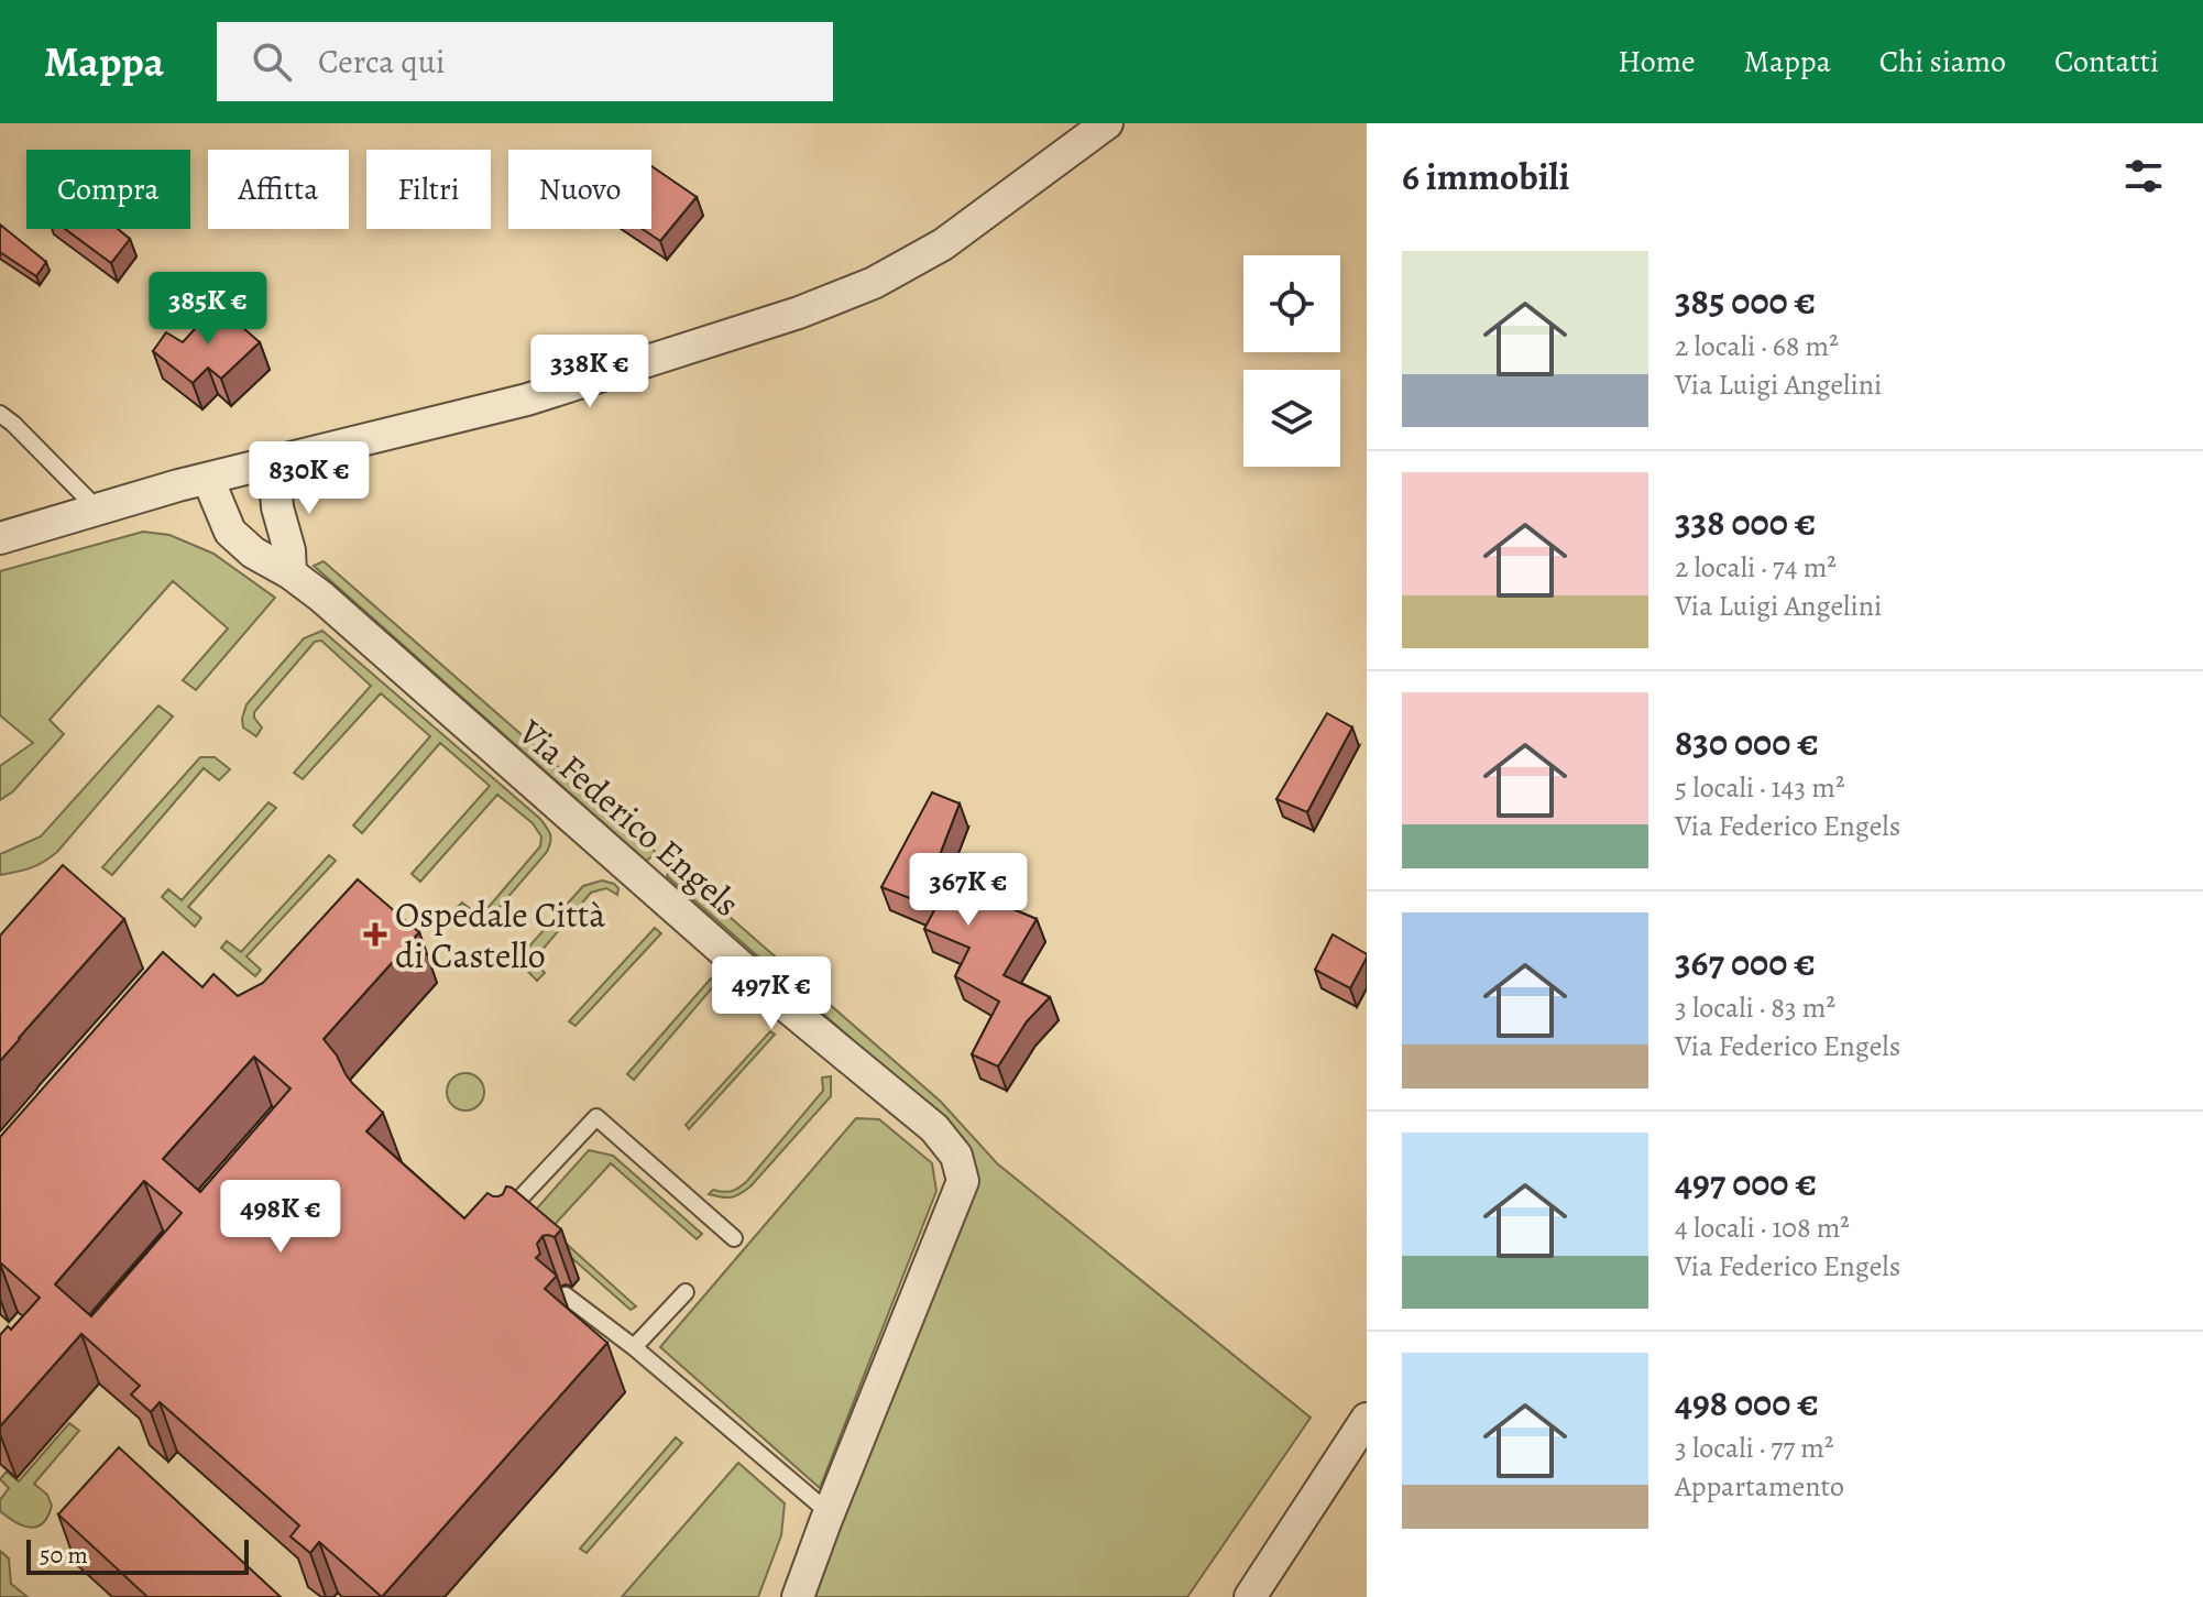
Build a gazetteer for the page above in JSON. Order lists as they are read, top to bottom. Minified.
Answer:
{"streets":{"street":["Via Federico Engels"]},"places":{"health":["Ospedale Città di Castello"]},"scale_bar":"50 m","page":{"header":"Mappa","search":"Cerca qui","nav":["Home","Mappa","Chi siamo","Contatti"],"heading":"6 immobili","chip":["Compra","Affitta","Filtri","Nuovo"],"list":[{"name":"385 000 €","note":"2 locali · 68 m² · Via Luigi Angelini"},{"name":"338 000 €","note":"2 locali · 74 m² · Via Luigi Angelini"},{"name":"830 000 €","note":"5 locali · 143 m² · Via Federico Engels"},{"name":"367 000 €","note":"3 locali · 83 m² · Via Federico Engels"},{"name":"497 000 €","note":"4 locali · 108 m² · Via Federico Engels"},{"name":"498 000 €","note":"3 locali · 77 m² · Appartamento"}],"price":["385K €","338K €","830K €","367K €","497K €","498K €"],"scale":"50 m"}}
